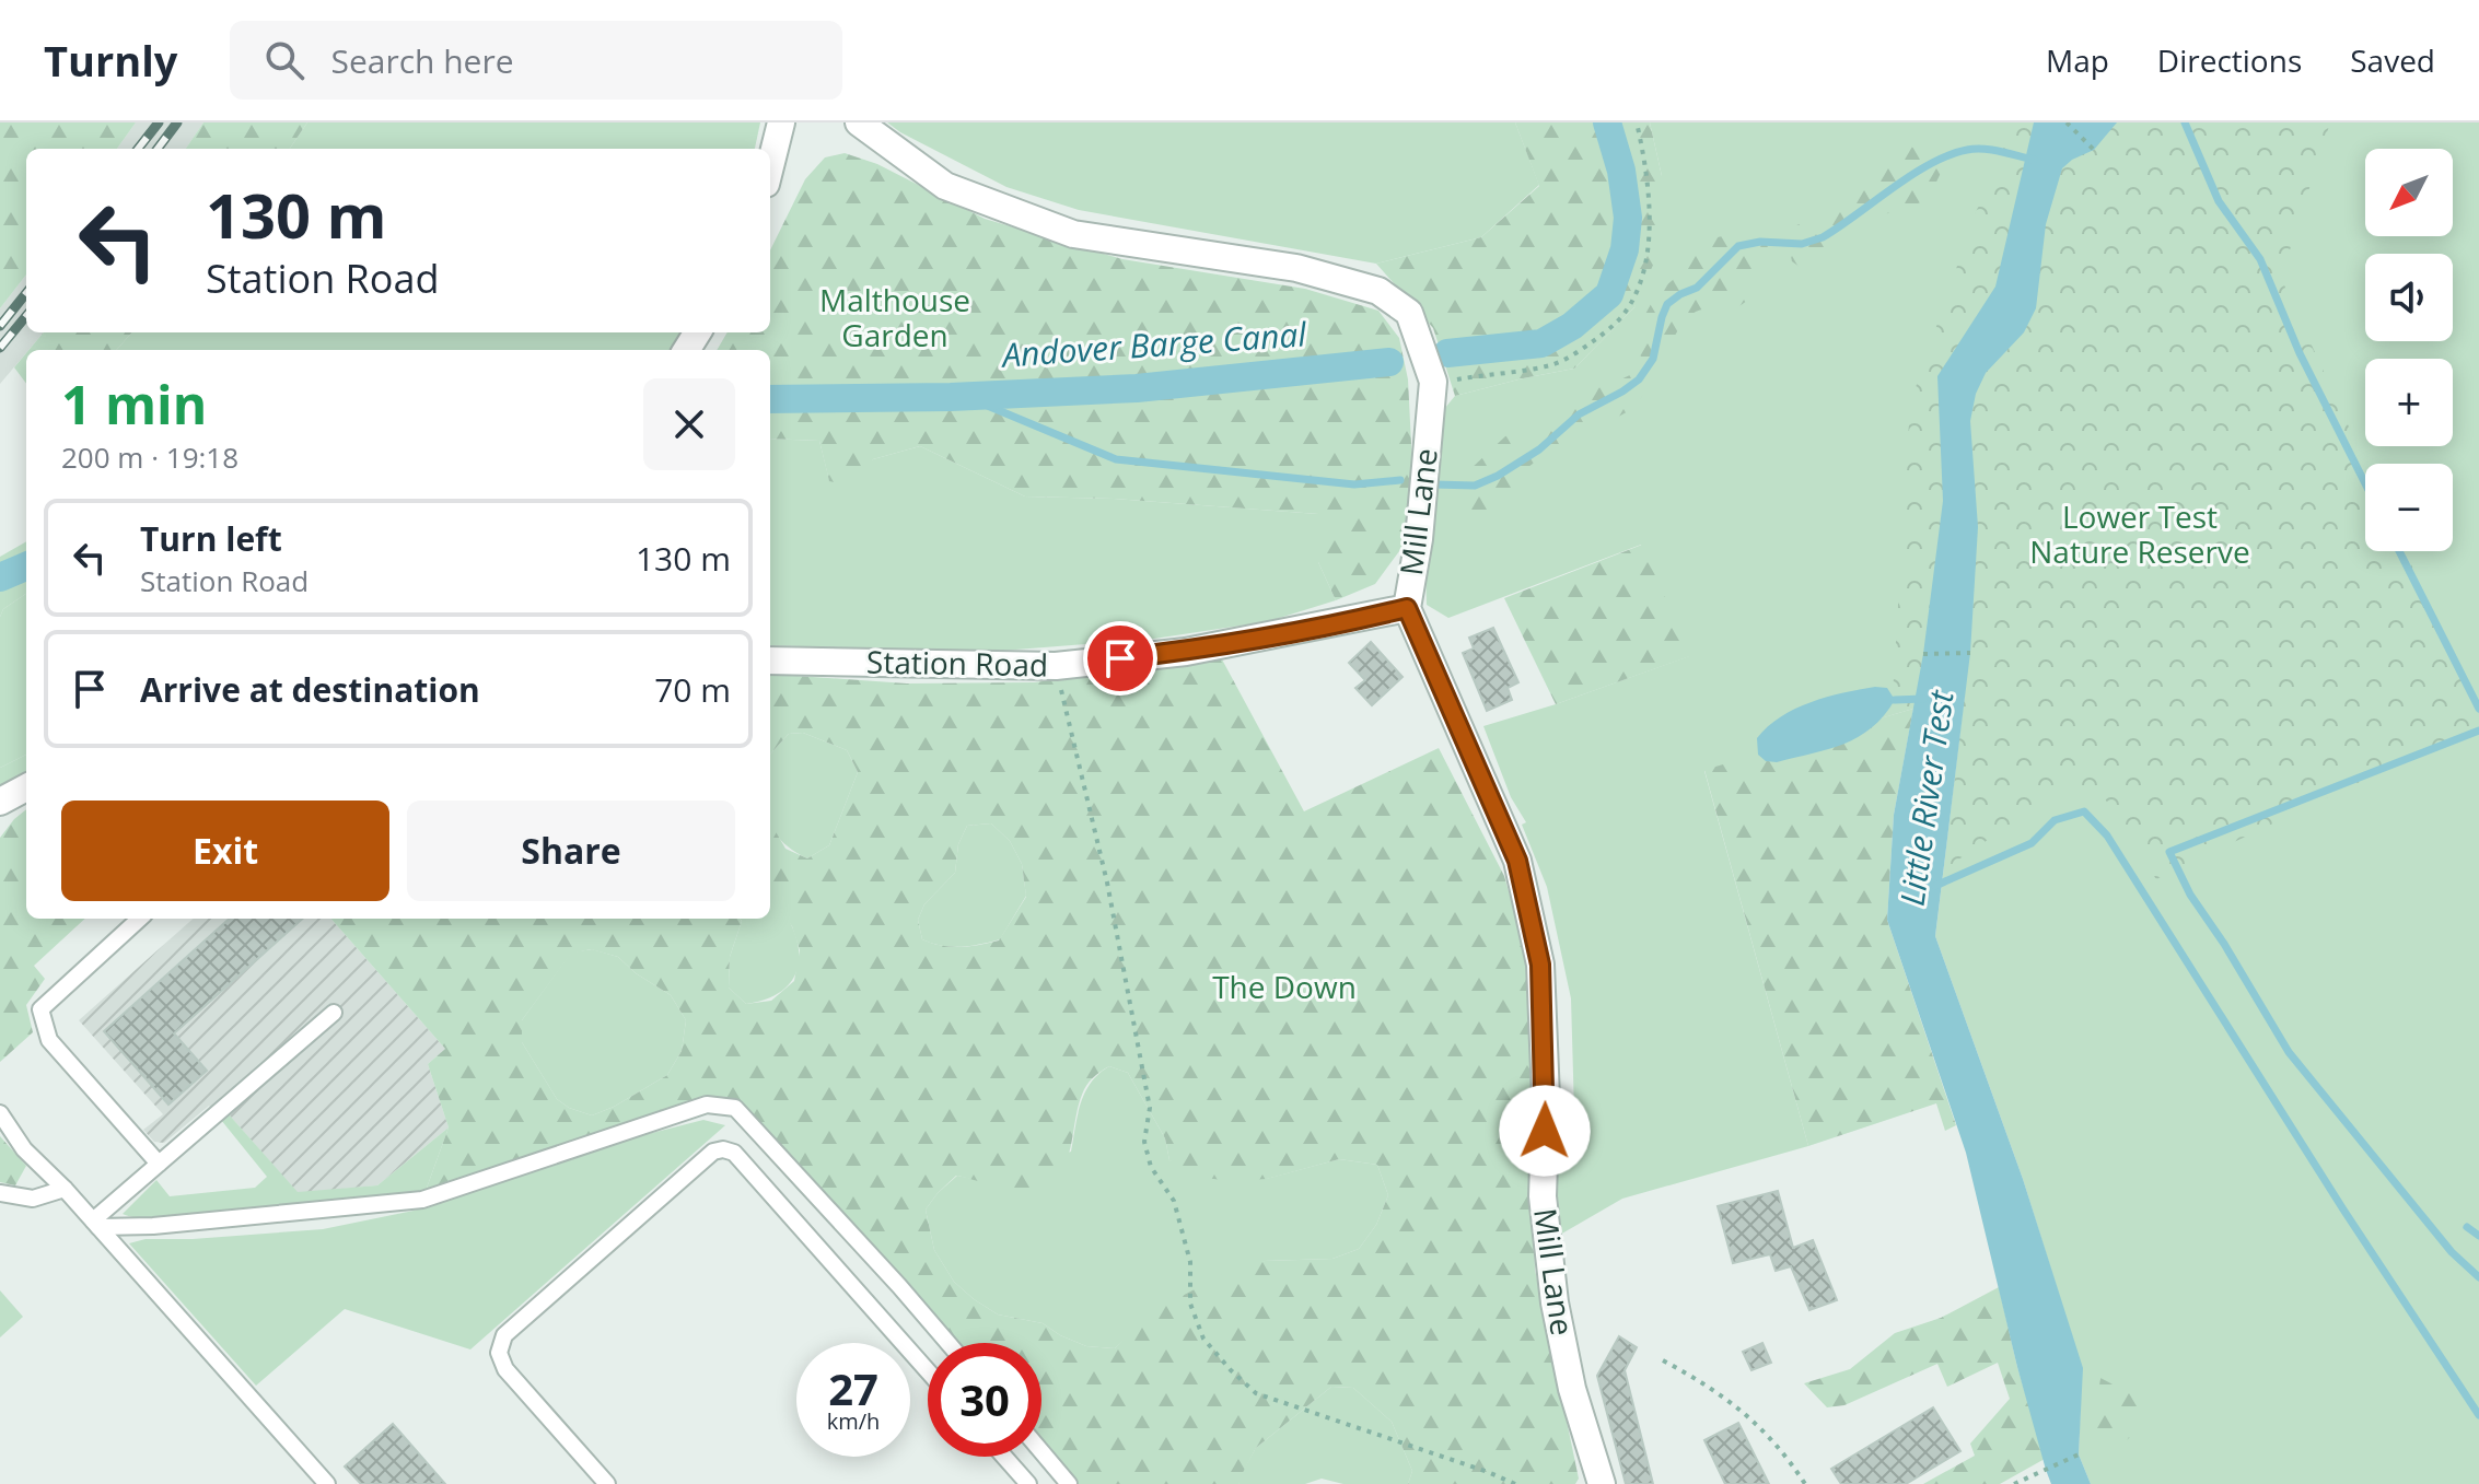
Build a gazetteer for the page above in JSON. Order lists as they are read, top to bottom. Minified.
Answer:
{"streets":{"street":["Mill Lane","Station Road"]},"crossings":[["Mill Lane","Station Road"]],"water":["Andover Barge Canal","Little River Test"],"parks":["Malthouse Garden","Lower Test Nature Reserve","The Down"],"north":"bottom left","page":{"header":"Turnly","search":"Search here","nav":["Map","Directions","Saved"],"map_buttons":["+","−"],"turn":["130 m","Station Road"],"heading":["1 min","200 m · 19:18"],"list":[{"name":"Turn left","note":"Station Road","value":"130 m"},{"name":"Arrive at destination","value":"70 m"}],"buttons":["Exit","Share"],"speed":"27 km/h","limit":"30"}}
